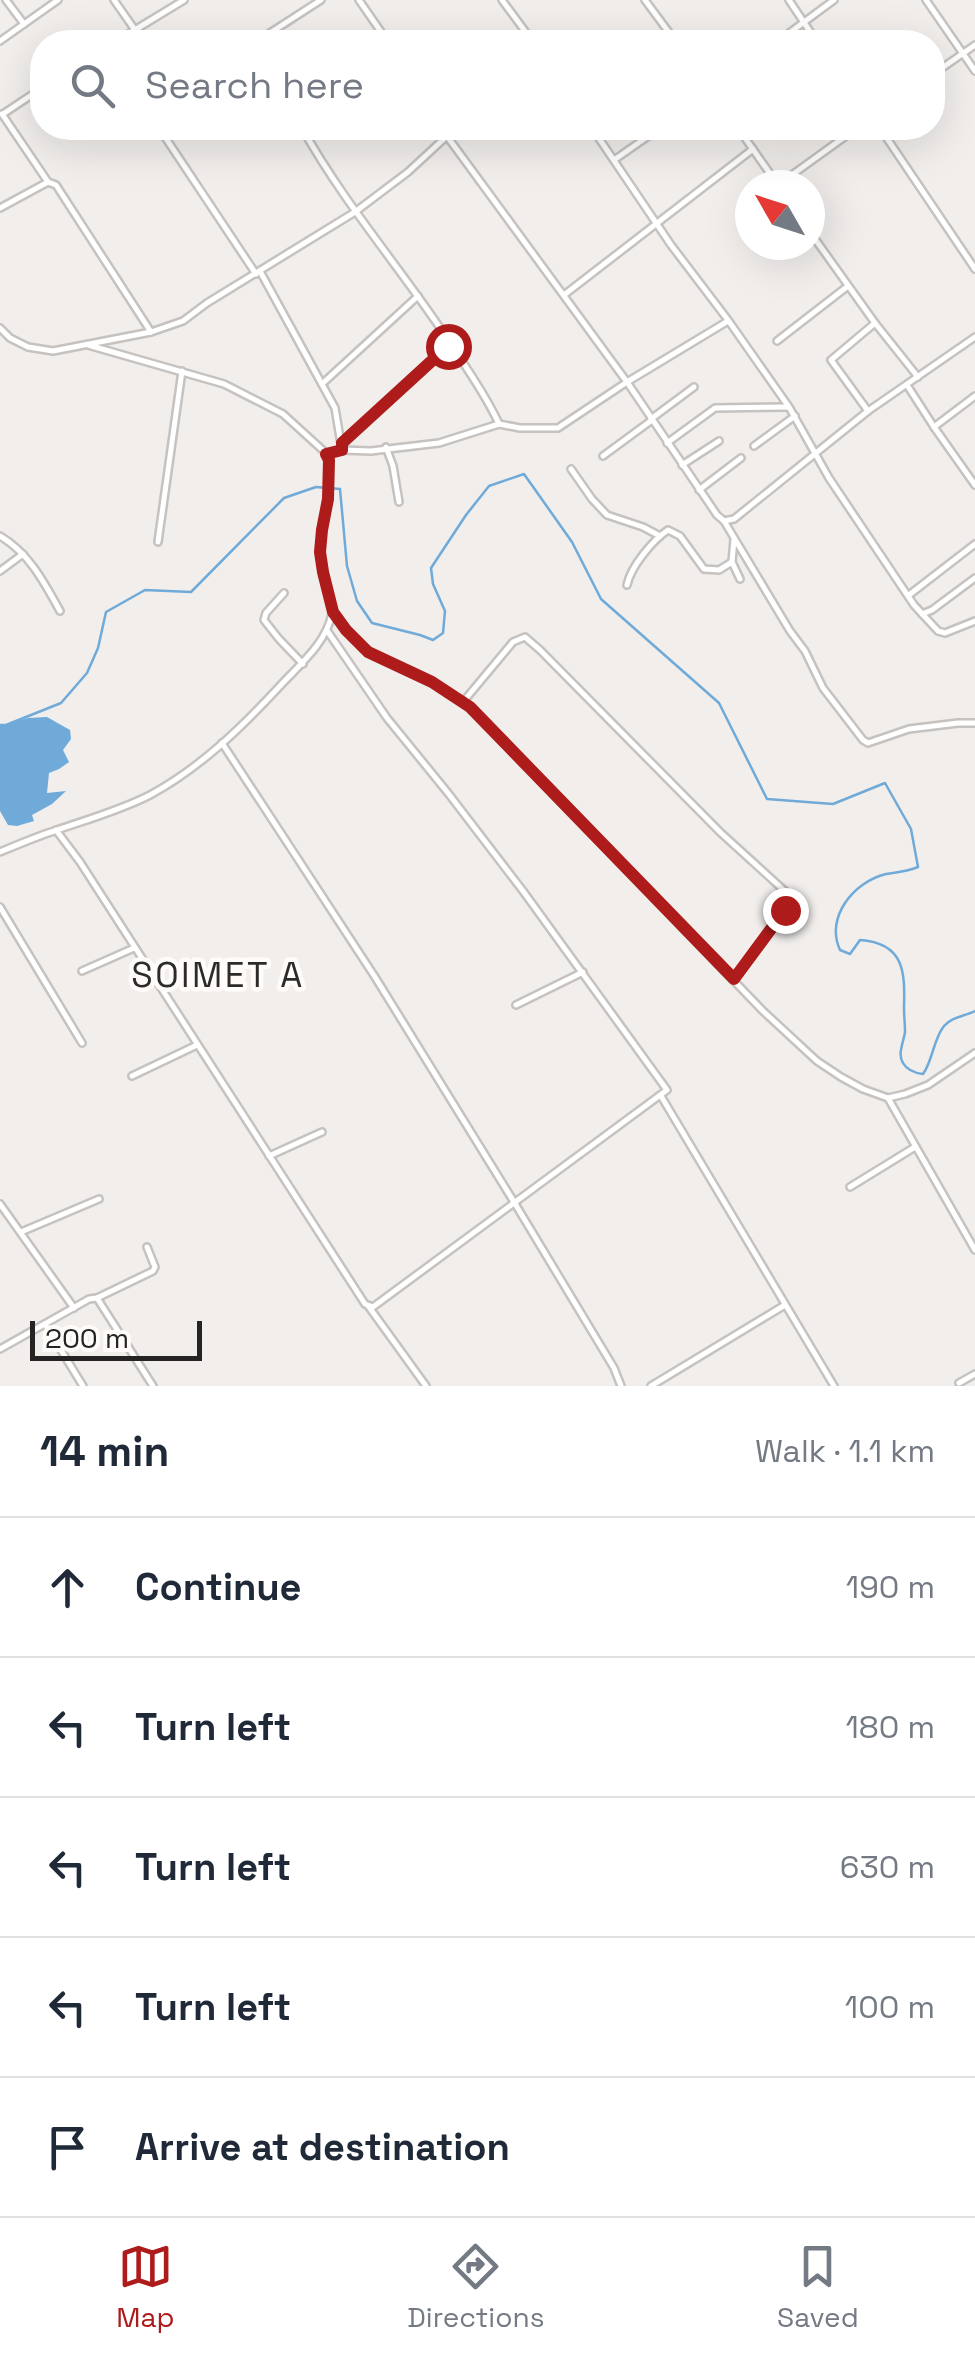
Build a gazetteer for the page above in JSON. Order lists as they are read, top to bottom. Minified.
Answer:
{"districts":["SOIMET A"],"scale_bar":"200 m","north":"top left","page":{"search":"Search here","scale":"200 m","heading":["14 min","Walk · 1.1 km"],"list":[["Continue","190 m"],["Turn left","180 m"],["Turn left","630 m"],["Turn left","100 m"],"Arrive at destination"],"nav":["Map","Directions","Saved"]}}
